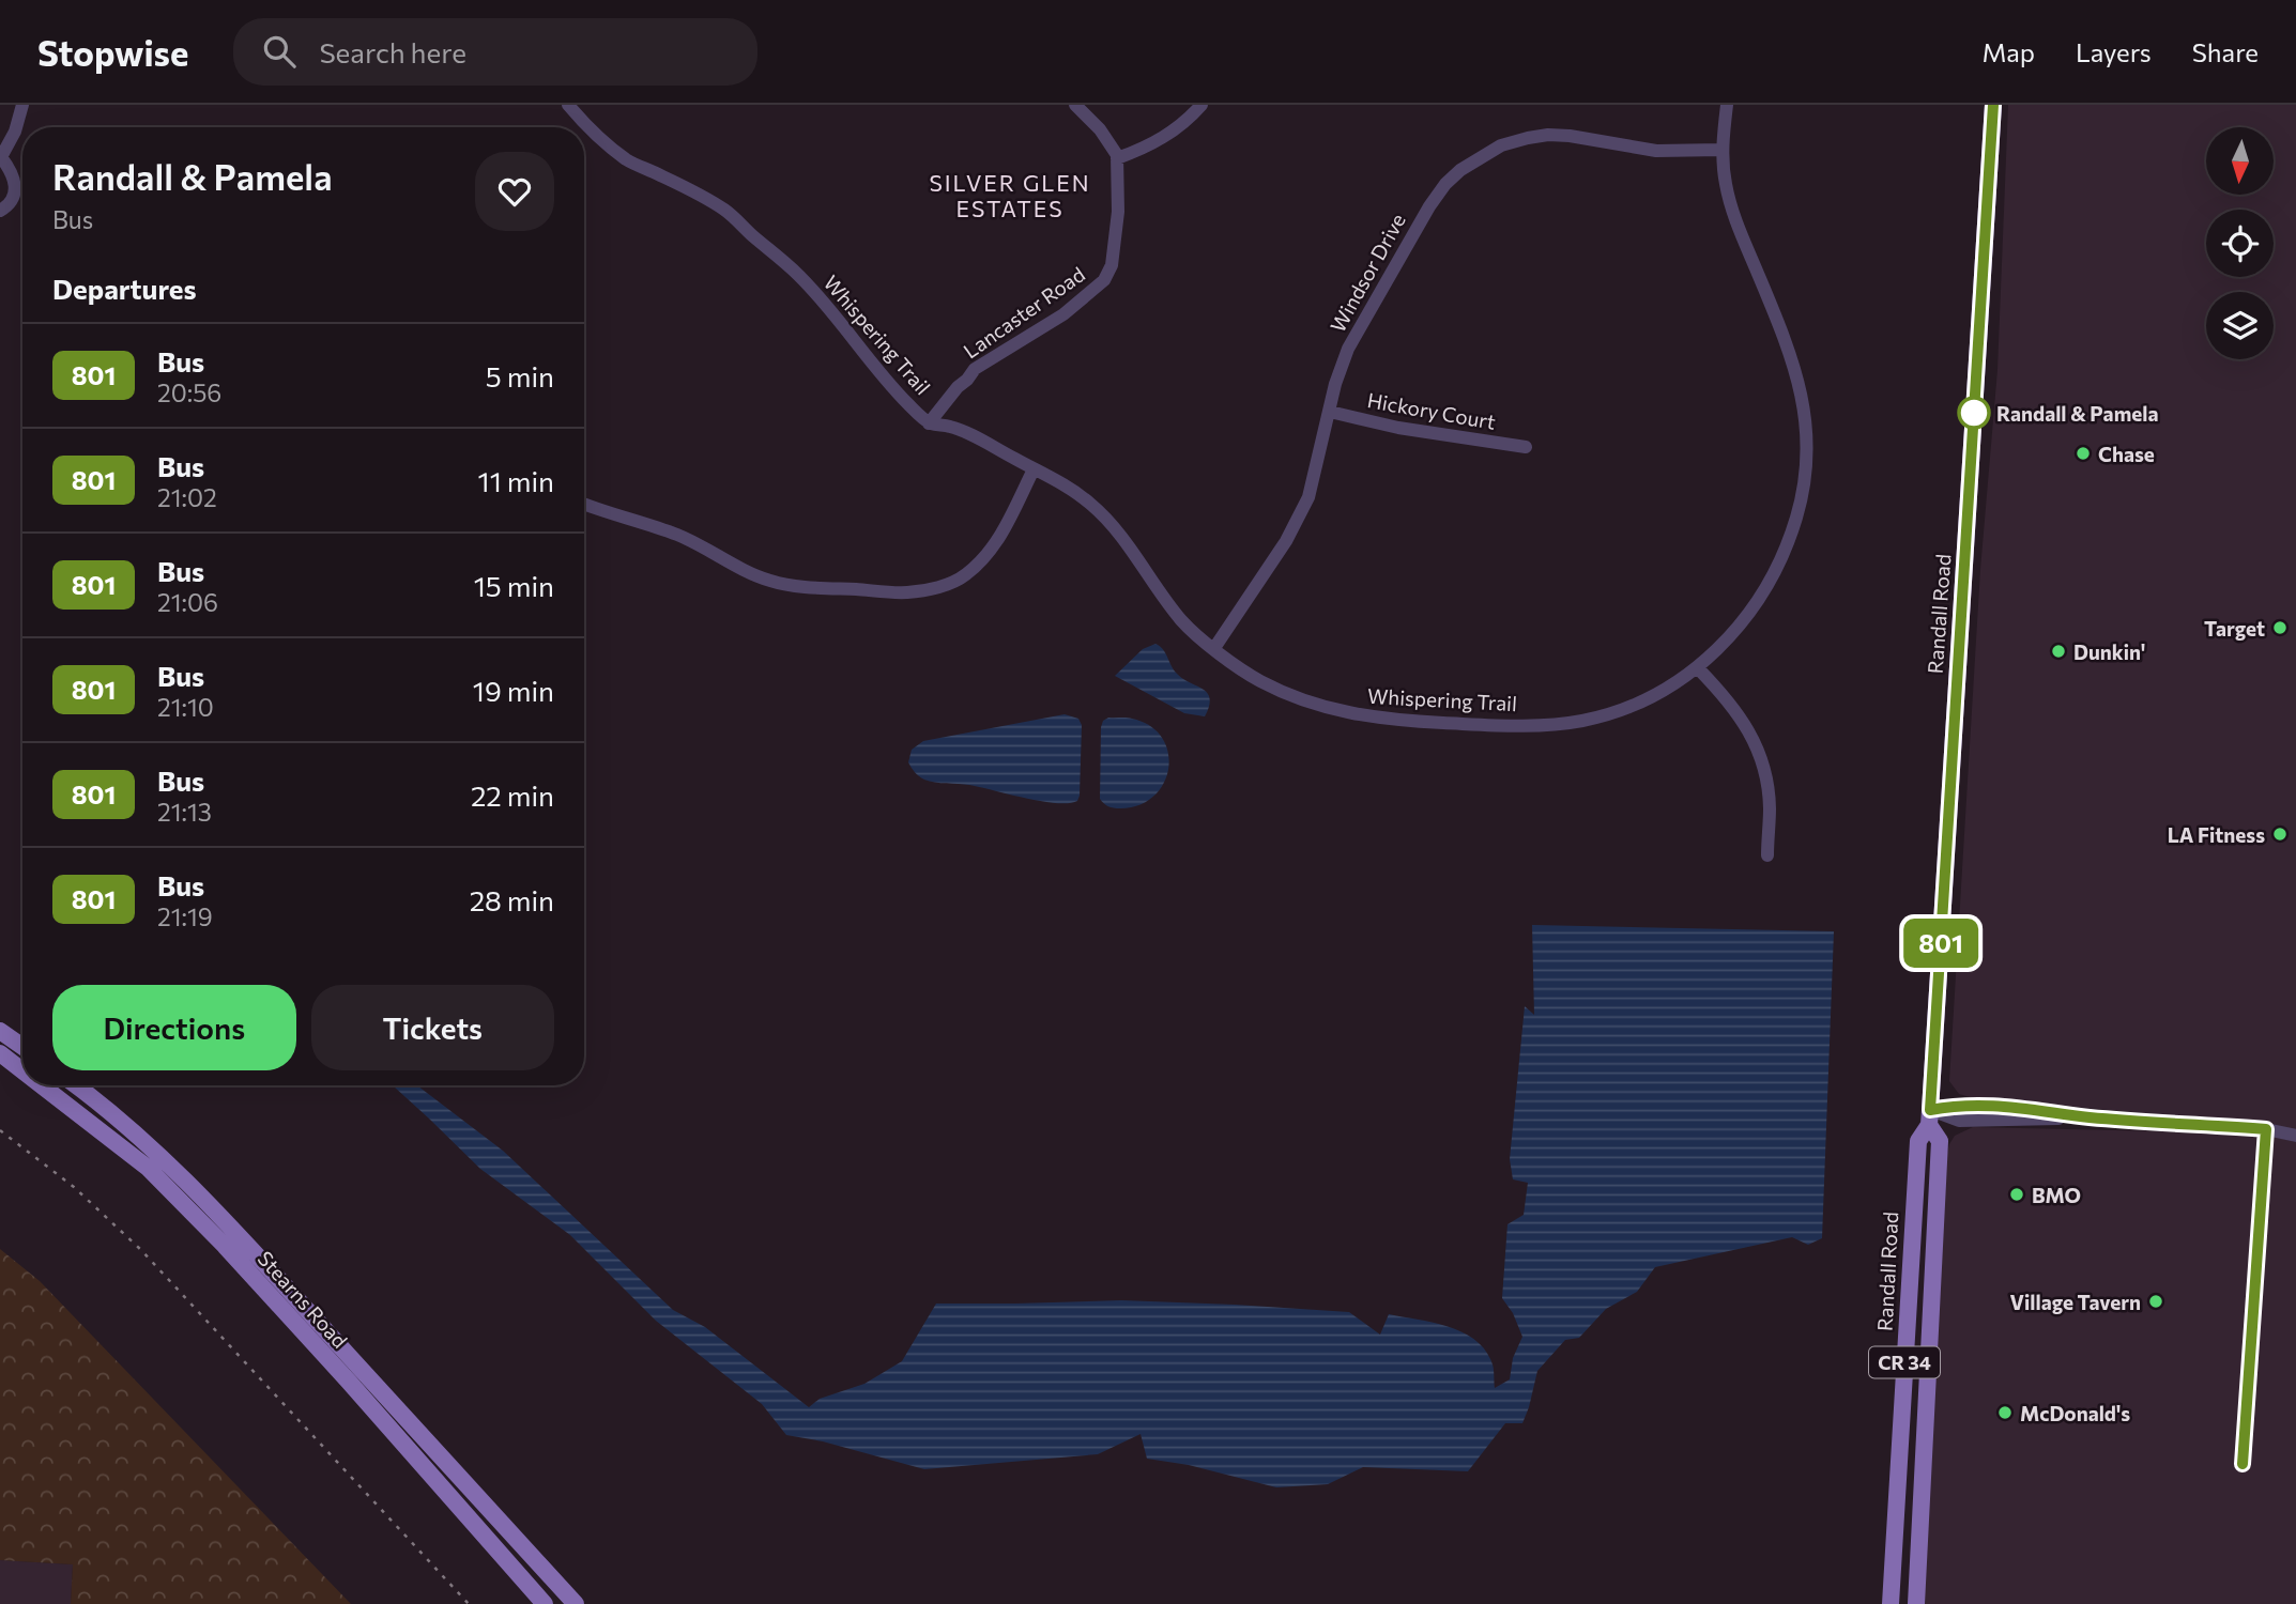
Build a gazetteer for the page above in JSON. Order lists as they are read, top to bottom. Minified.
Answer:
{"streets":{"main road":["Randall Road","Stearns Road","CR 34"],"street":["Windsor Drive","Lancaster Road","Whispering Trail","Hickory Court"]},"crossings":[["Windsor Drive","Whispering Trail"],["Windsor Drive","Hickory Court"],["Lancaster Road","Whispering Trail"]],"districts":["SILVER GLEN ESTATES"],"places":["Randall & Pamela","Chase","Target","Dunkin'","LA Fitness","BMO","Village Tavern","McDonald's"],"lines":["bus line 801"],"north":"bottom","page":{"header":"Stopwise","search":"Search here","nav":["Map","Layers","Share"],"on_map":"801","heading":[["Randall & Pamela","Bus"],"Departures"],"list":[{"mark":"801","name":"Bus","note":"20:56","value":"5 min"},{"mark":"801","name":"Bus","note":"21:02","value":"11 min"},{"mark":"801","name":"Bus","note":"21:06","value":"15 min"},{"mark":"801","name":"Bus","note":"21:10","value":"19 min"},{"mark":"801","name":"Bus","note":"21:13","value":"22 min"},{"mark":"801","name":"Bus","note":"21:19","value":"28 min"}],"buttons":["Directions","Tickets"]}}
